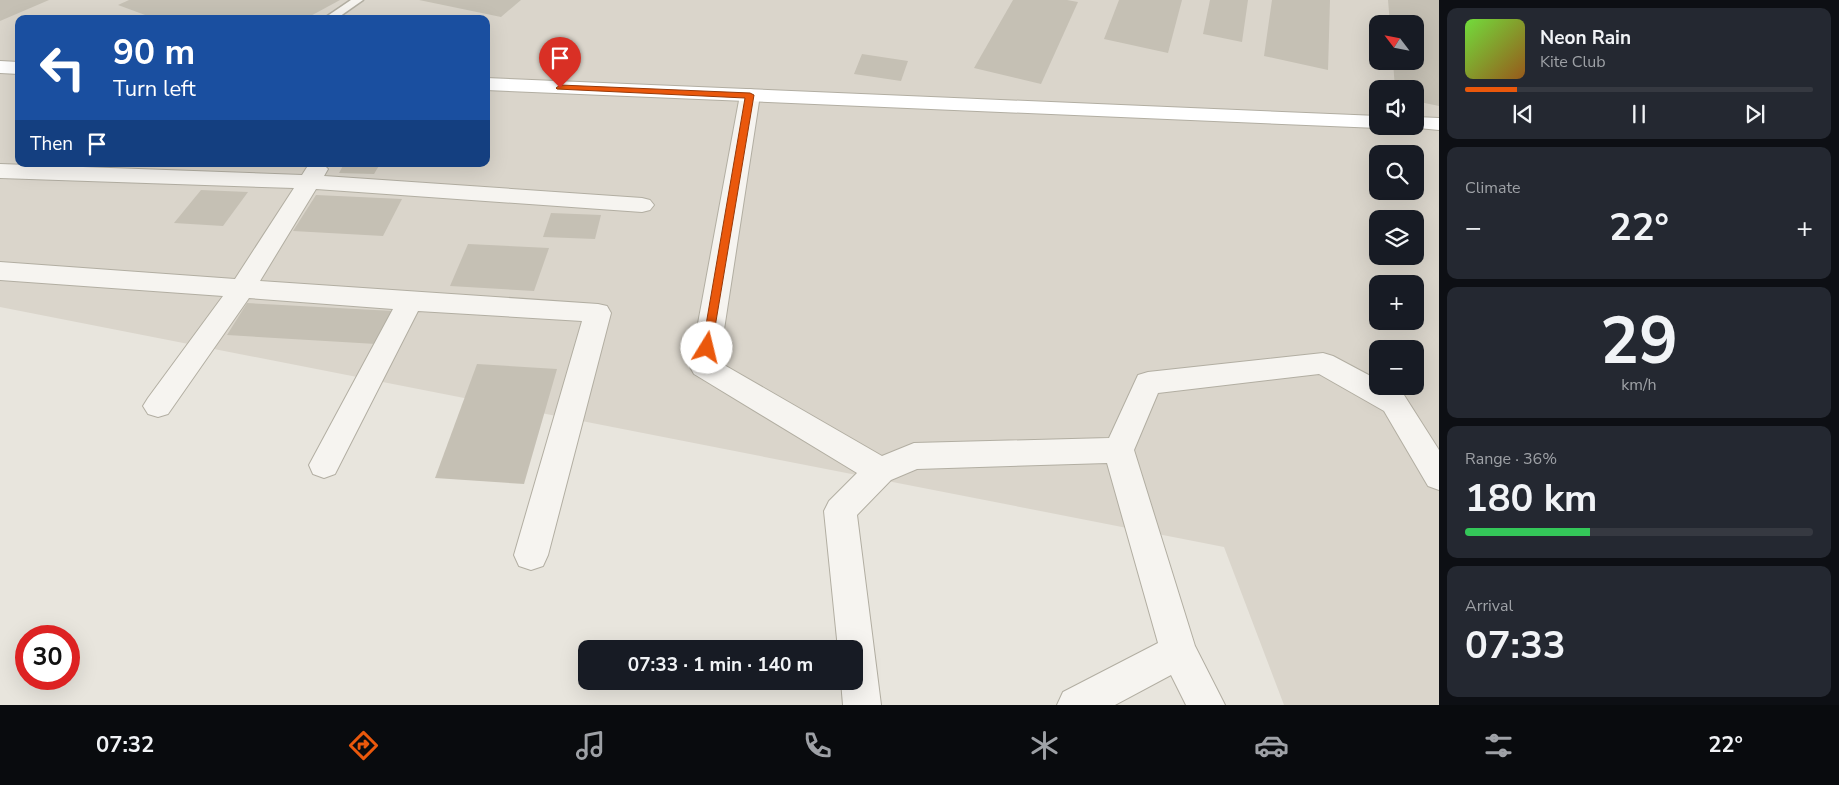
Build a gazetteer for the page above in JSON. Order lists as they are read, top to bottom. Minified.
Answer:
{"north":"top left","page":{"map_buttons":["+","−"],"turn":["90 m","Turn left"],"song":["Neon Rain","Kite Club"],"then":"Then","tile":["Climate",["29","km/h"],["Range · 36%","180 km"],["Arrival","07:33"]],"heat":["−","22°","+"],"limit":"30","trip":"07:33 · 1 min · 140 m","tabs":["07:32","22°"]}}
